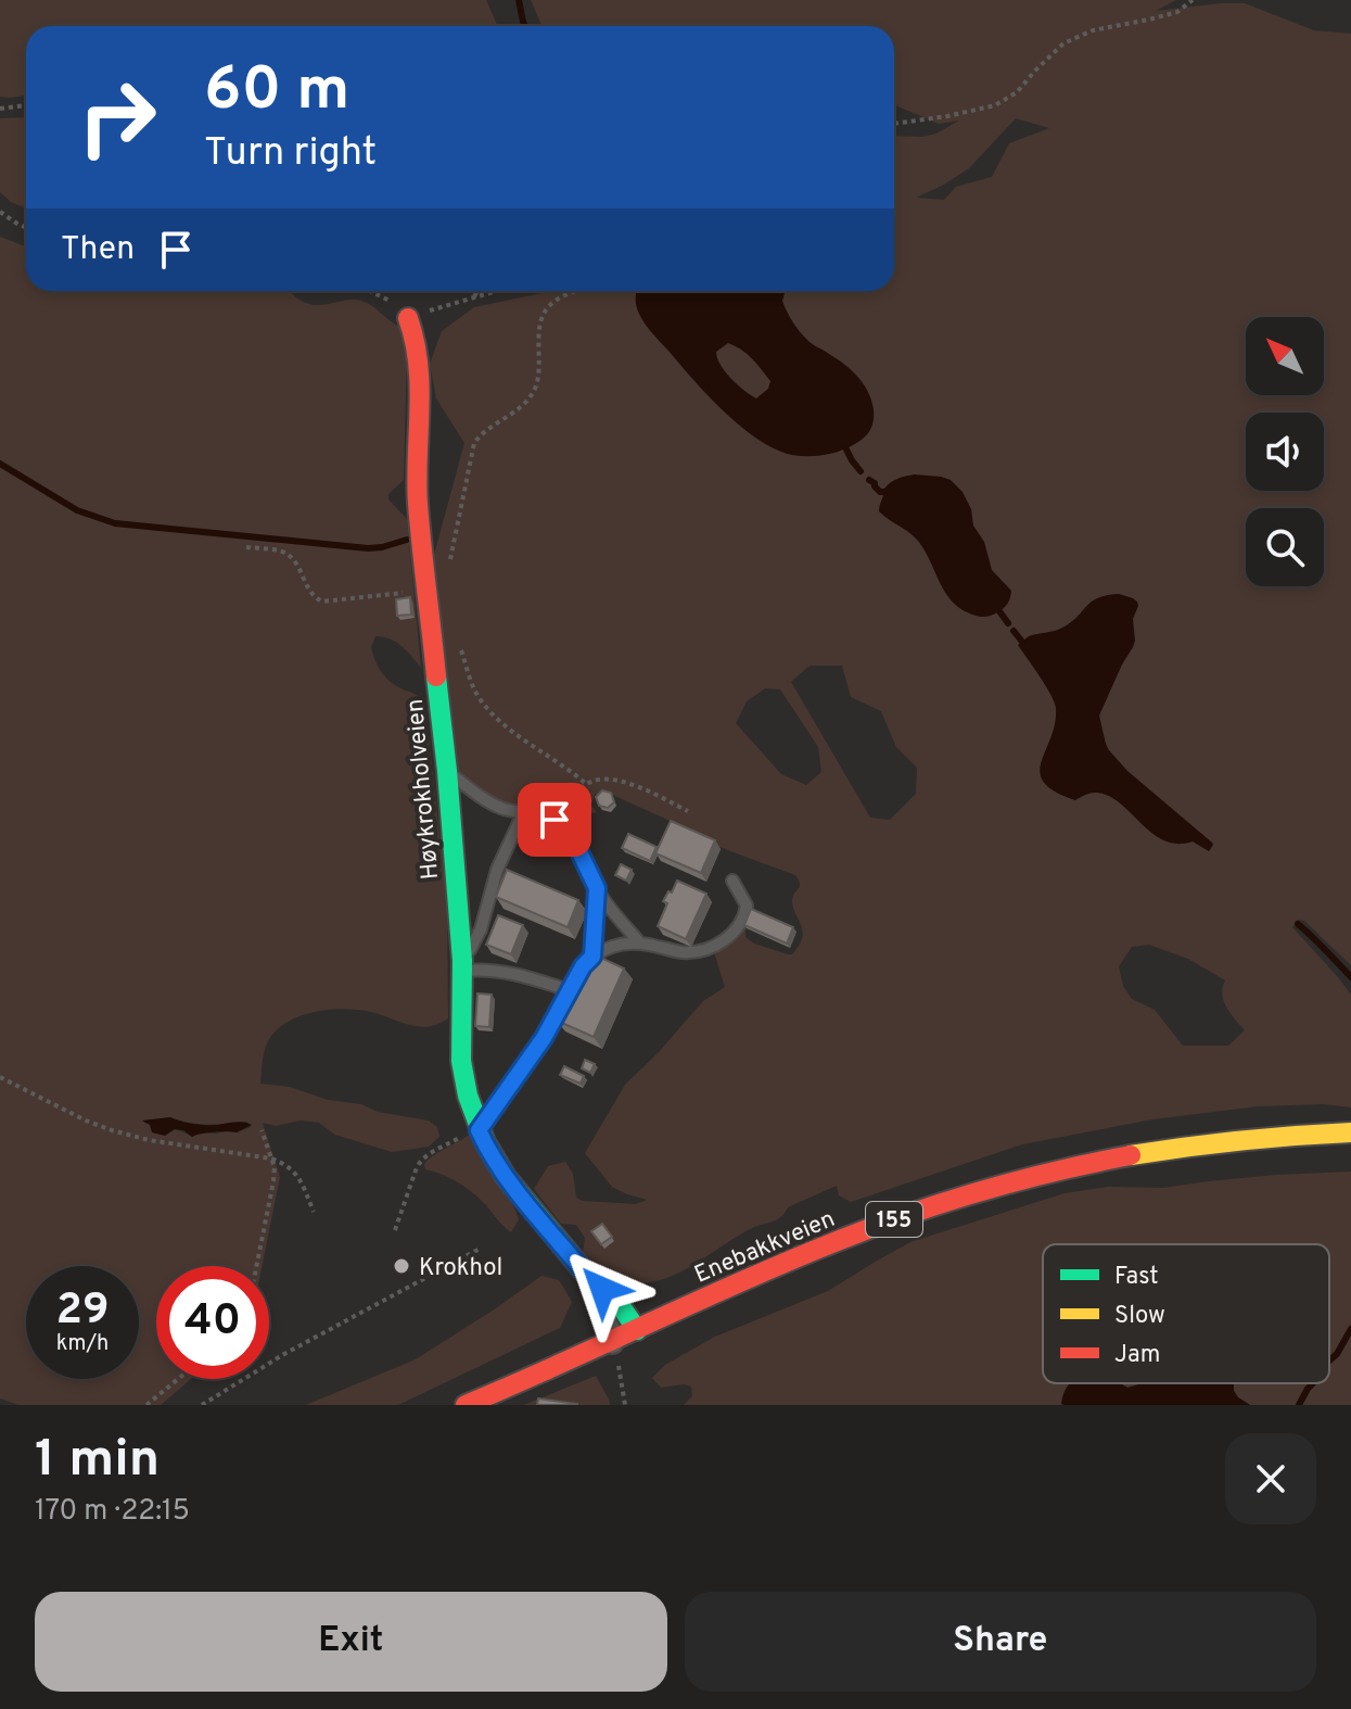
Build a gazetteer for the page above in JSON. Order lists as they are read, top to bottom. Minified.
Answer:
{"streets":{"street":["Høykrokholveien","155","Enebakkveien"]},"crossings":[["Høykrokholveien","Enebakkveien"]],"places":["Krokhol"],"legend":["Fast","Slow","Jam"],"north":"top left","page":{"turn":["60 m","Turn right"],"then":"Then","speed":"29 km/h","limit":"40","heading":["1 min","170 m · 22:15"],"buttons":["Exit","Share"]}}
